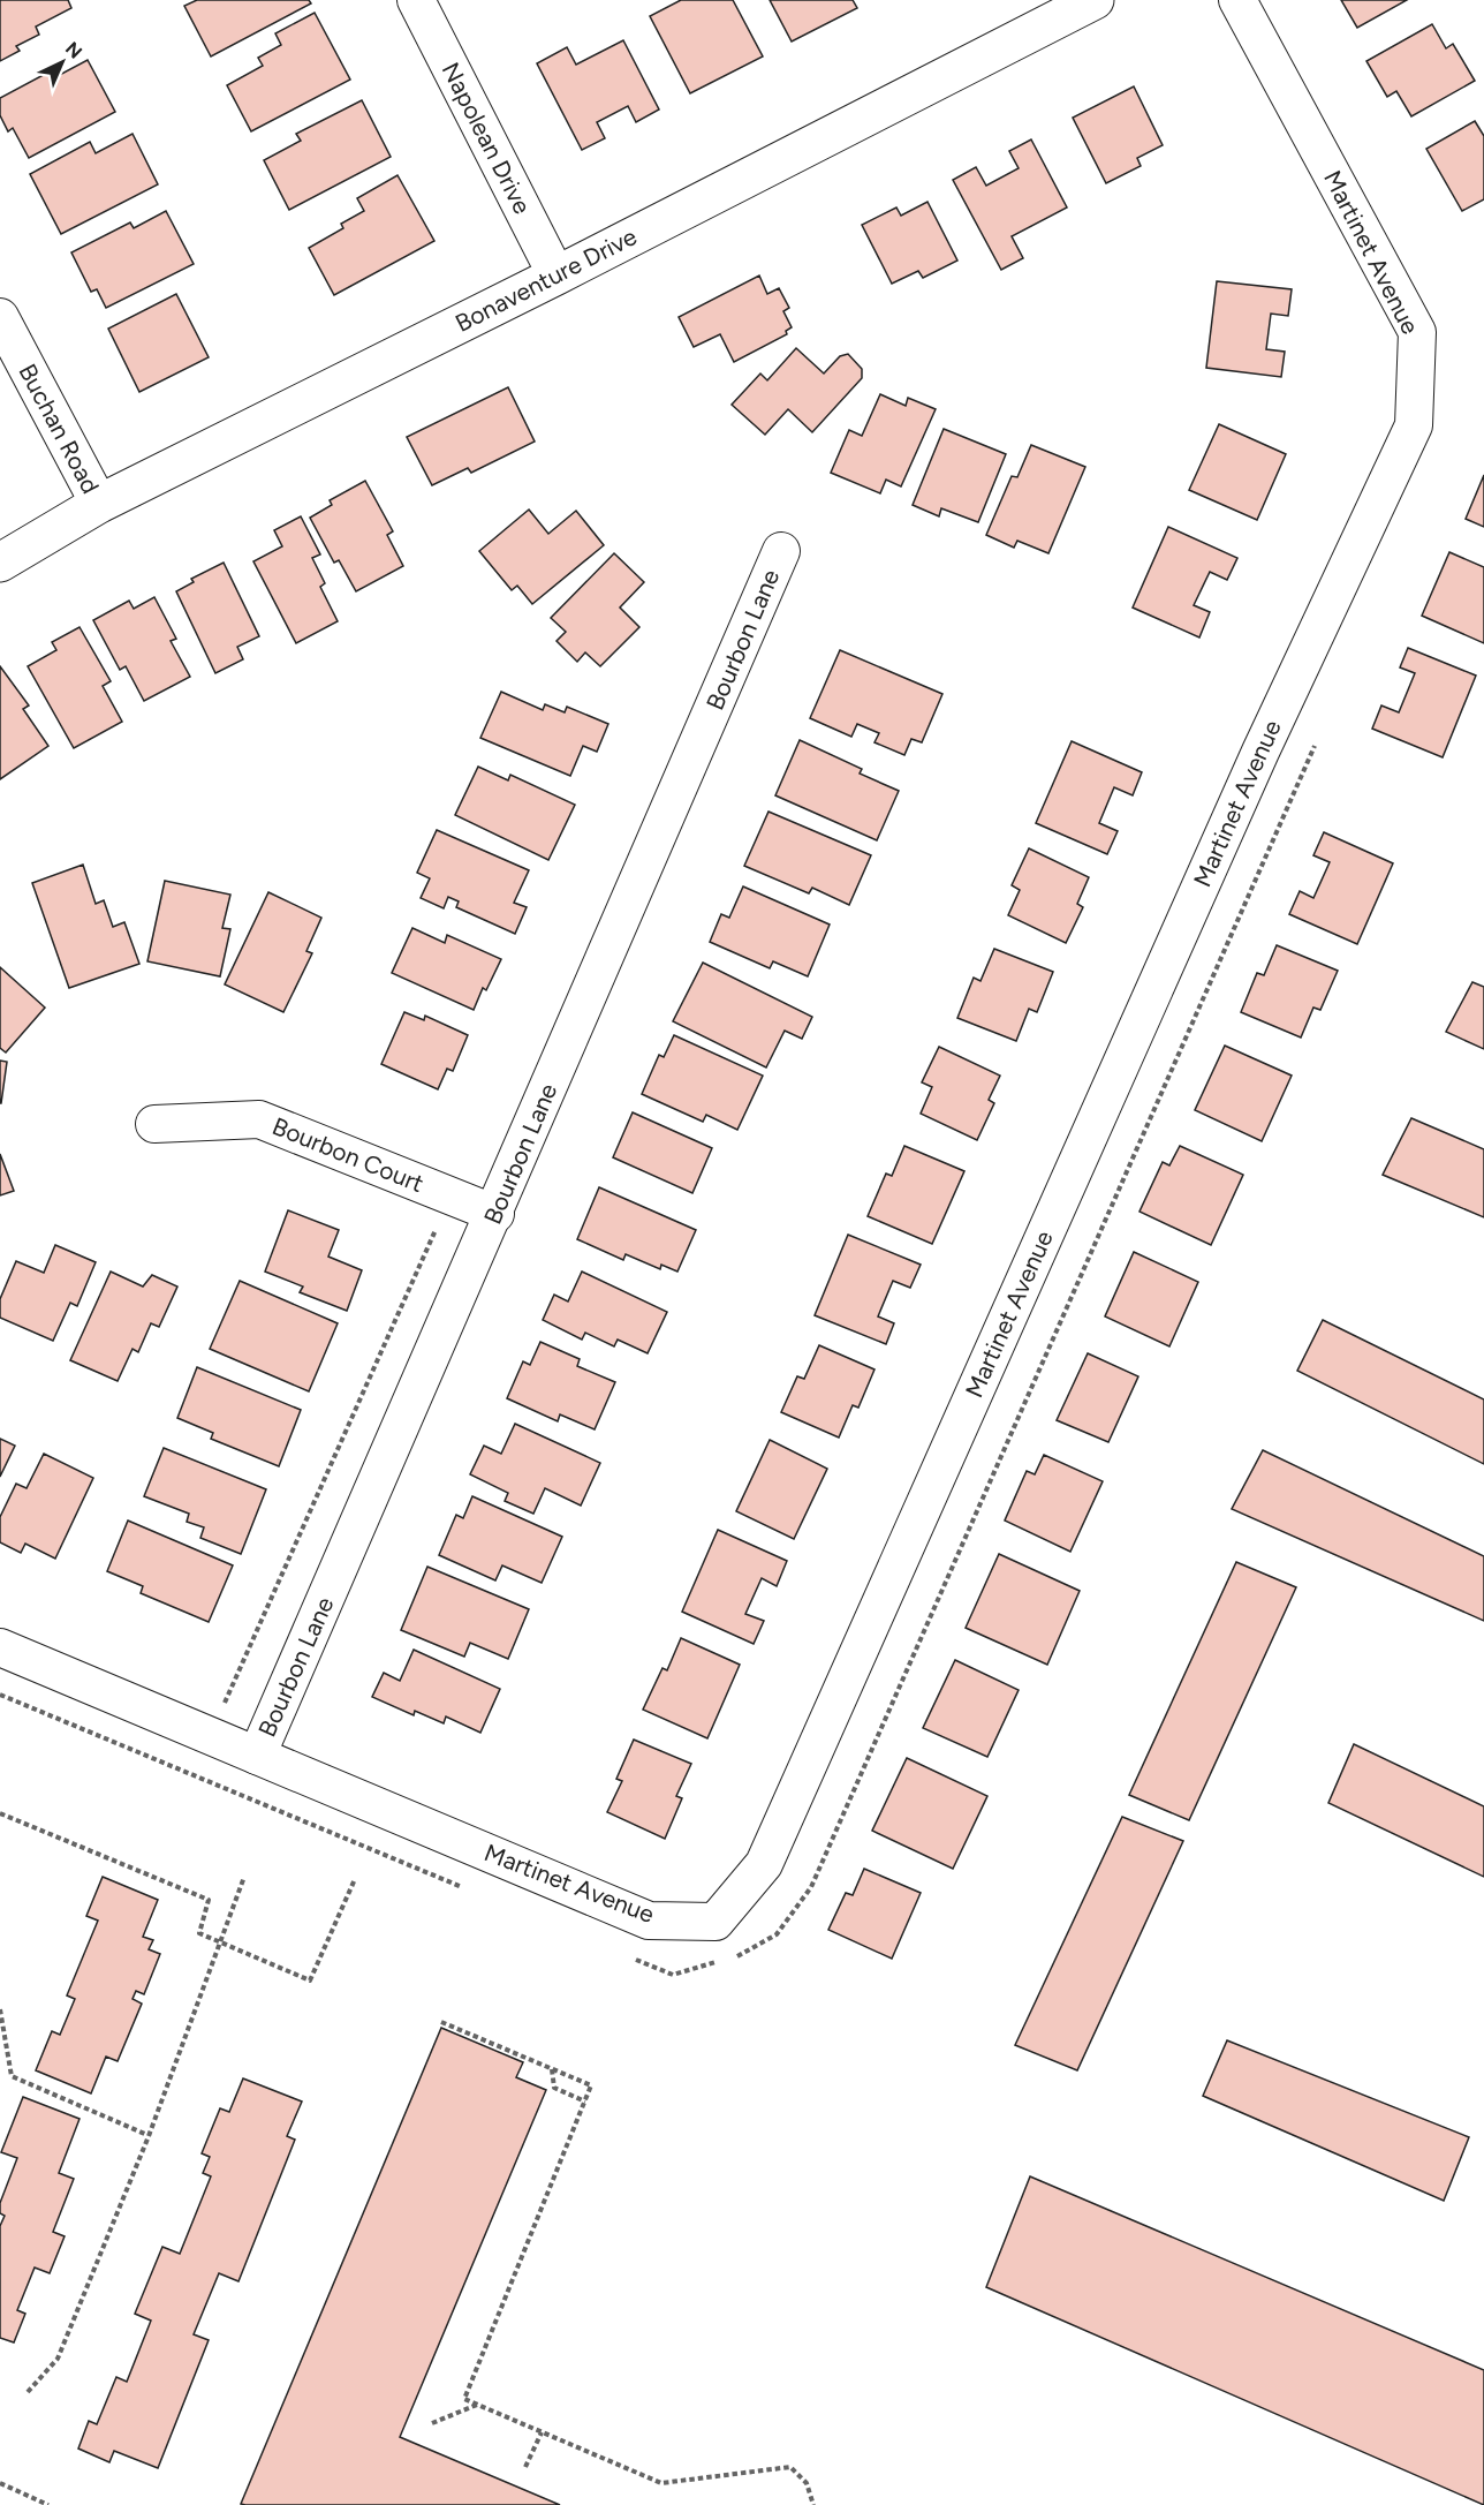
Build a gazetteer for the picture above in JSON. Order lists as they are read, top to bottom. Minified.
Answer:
{"streets":{"street":["Napolean Drive","Martinet Avenue","Bonaventure Drive","Buchan Road","Bourbon Lane","Bourbon Court"]},"crossings":[["Napolean Drive","Bonaventure Drive"],["Martinet Avenue","Bourbon Lane"],["Bonaventure Drive","Buchan Road"],["Bourbon Lane","Bourbon Court"]],"north":"top right"}
